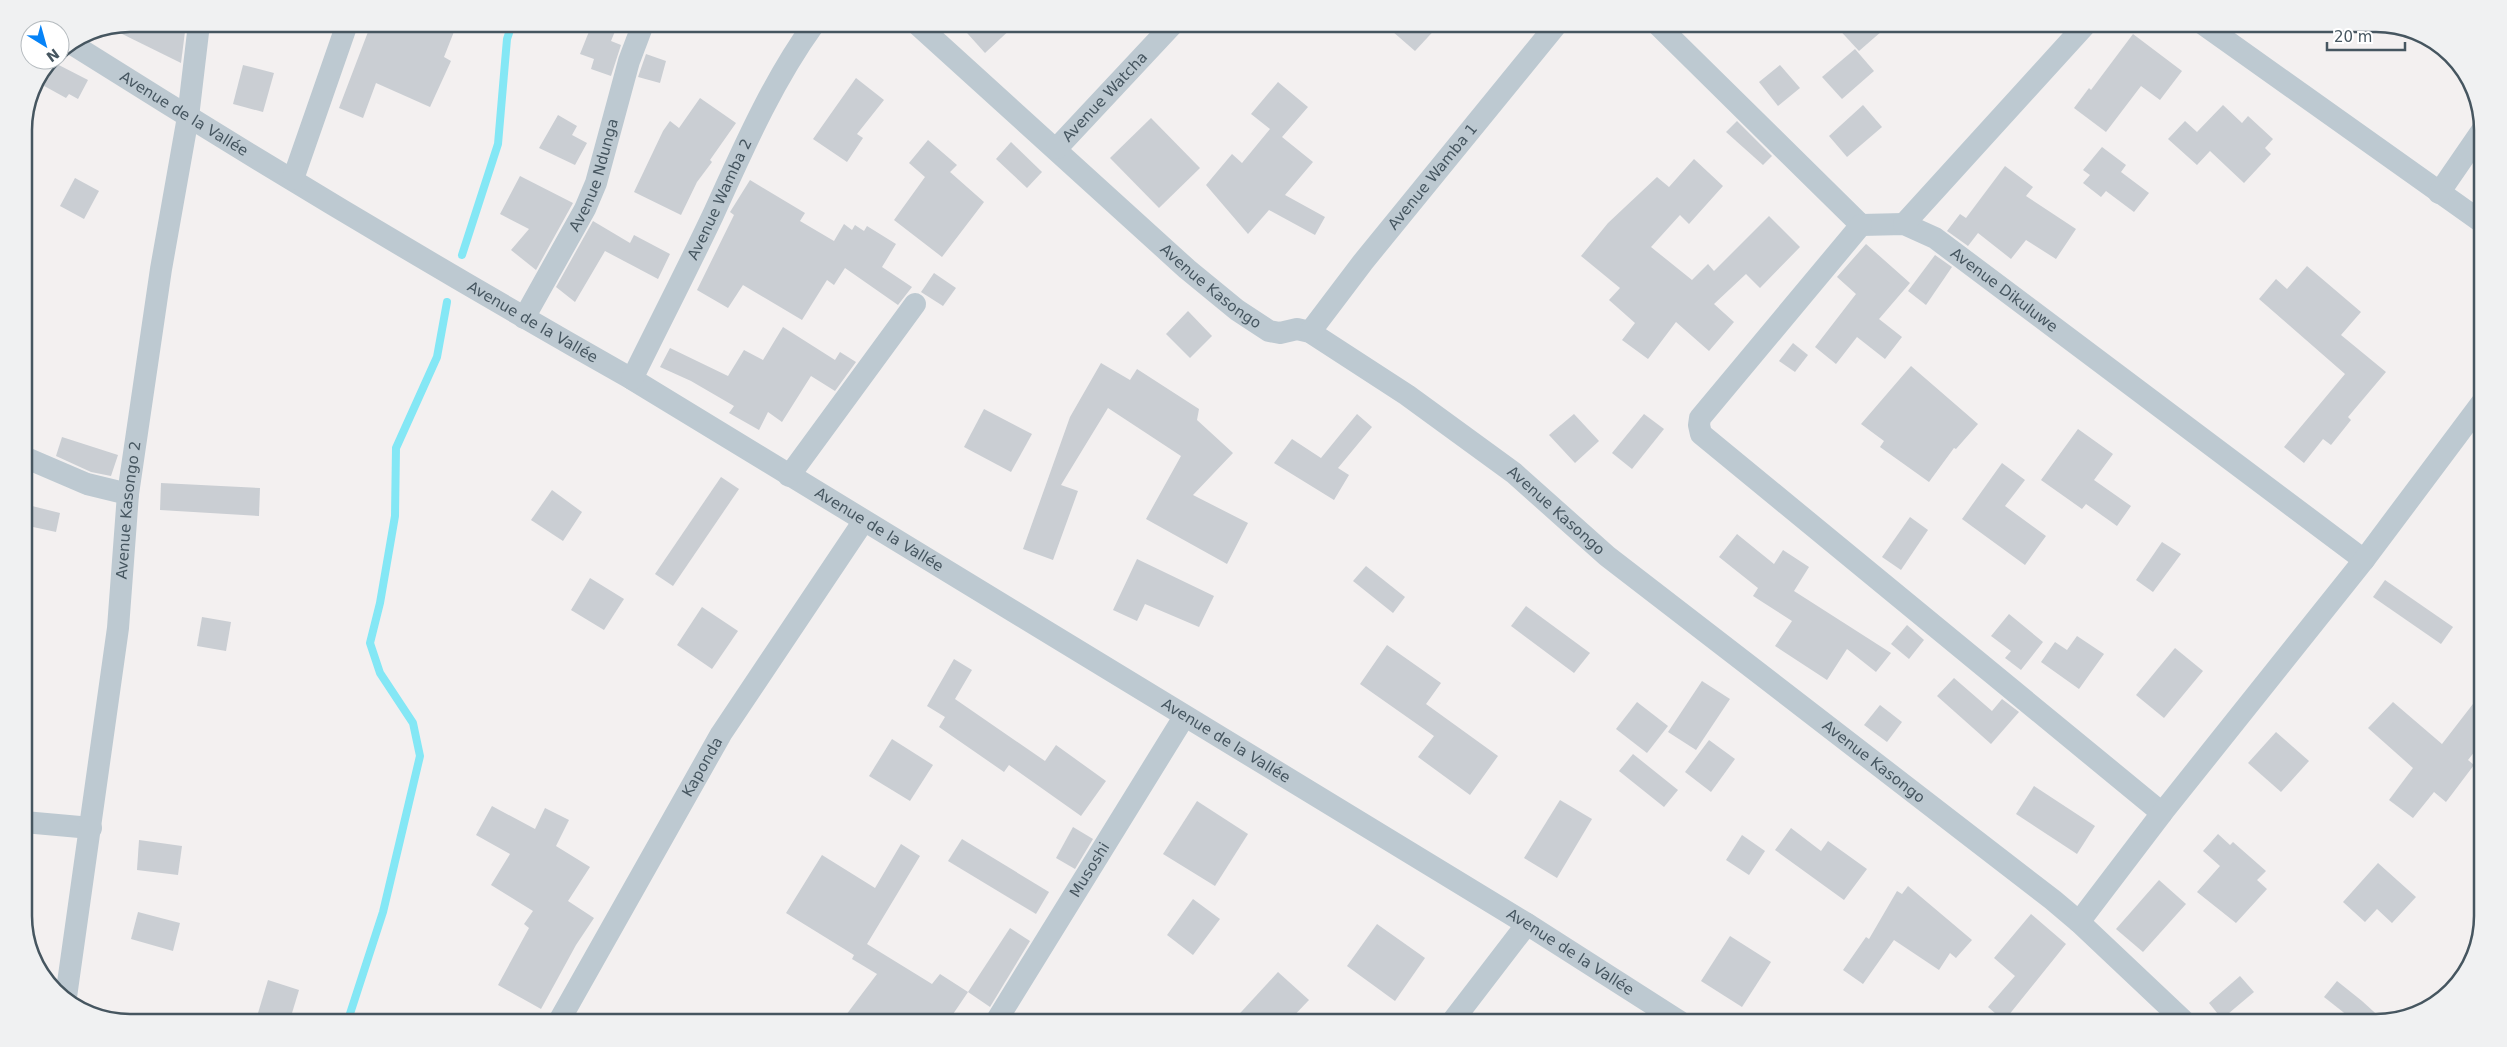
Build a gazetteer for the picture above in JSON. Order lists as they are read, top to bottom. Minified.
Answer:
{"streets":{"street":["Avenue Watcha","Avenue de la Vallée","Avenue Ndunga","Avenue Wamba 1","Avenue Wamba 2","Avenue Kasongo","Avenue Dikuluwe","Avenue Kasongo 2","Kaponda","Musoshi"]},"crossings":[["Avenue Watcha","Avenue Kasongo"],["Avenue de la Vallée","Avenue Ndunga"],["Avenue de la Vallée","Avenue Wamba 2"],["Avenue de la Vallée","Avenue Kasongo 2"],["Avenue de la Vallée","Kaponda"],["Avenue de la Vallée","Musoshi"],["Avenue Wamba 1","Avenue Kasongo"]],"scale_bar":"20 m","north":"bottom right"}
